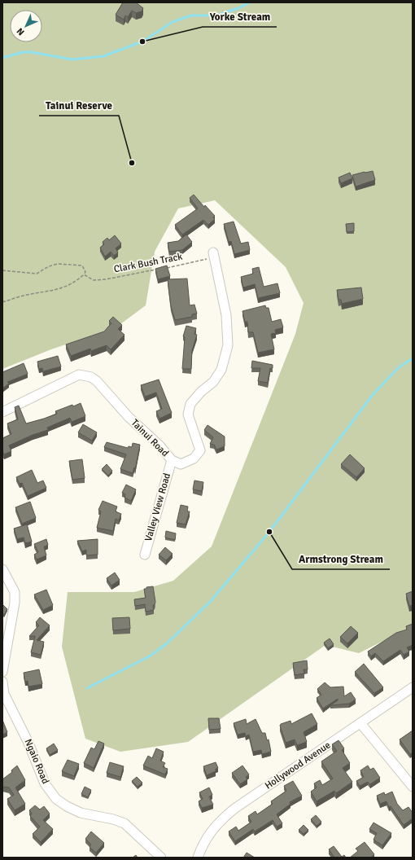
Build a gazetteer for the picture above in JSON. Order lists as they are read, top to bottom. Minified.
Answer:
{"streets":{"street":["Tainui Road","Valley View Road","Ngaio Road","Hollywood Avenue"],"path":["Clark Bush Track"]},"crossings":[["Clark Bush Track","Tainui Road"],["Tainui Road","Valley View Road"]],"places":["Yorke Stream","Tainui Reserve","Armstrong Stream"],"north":"bottom left"}
